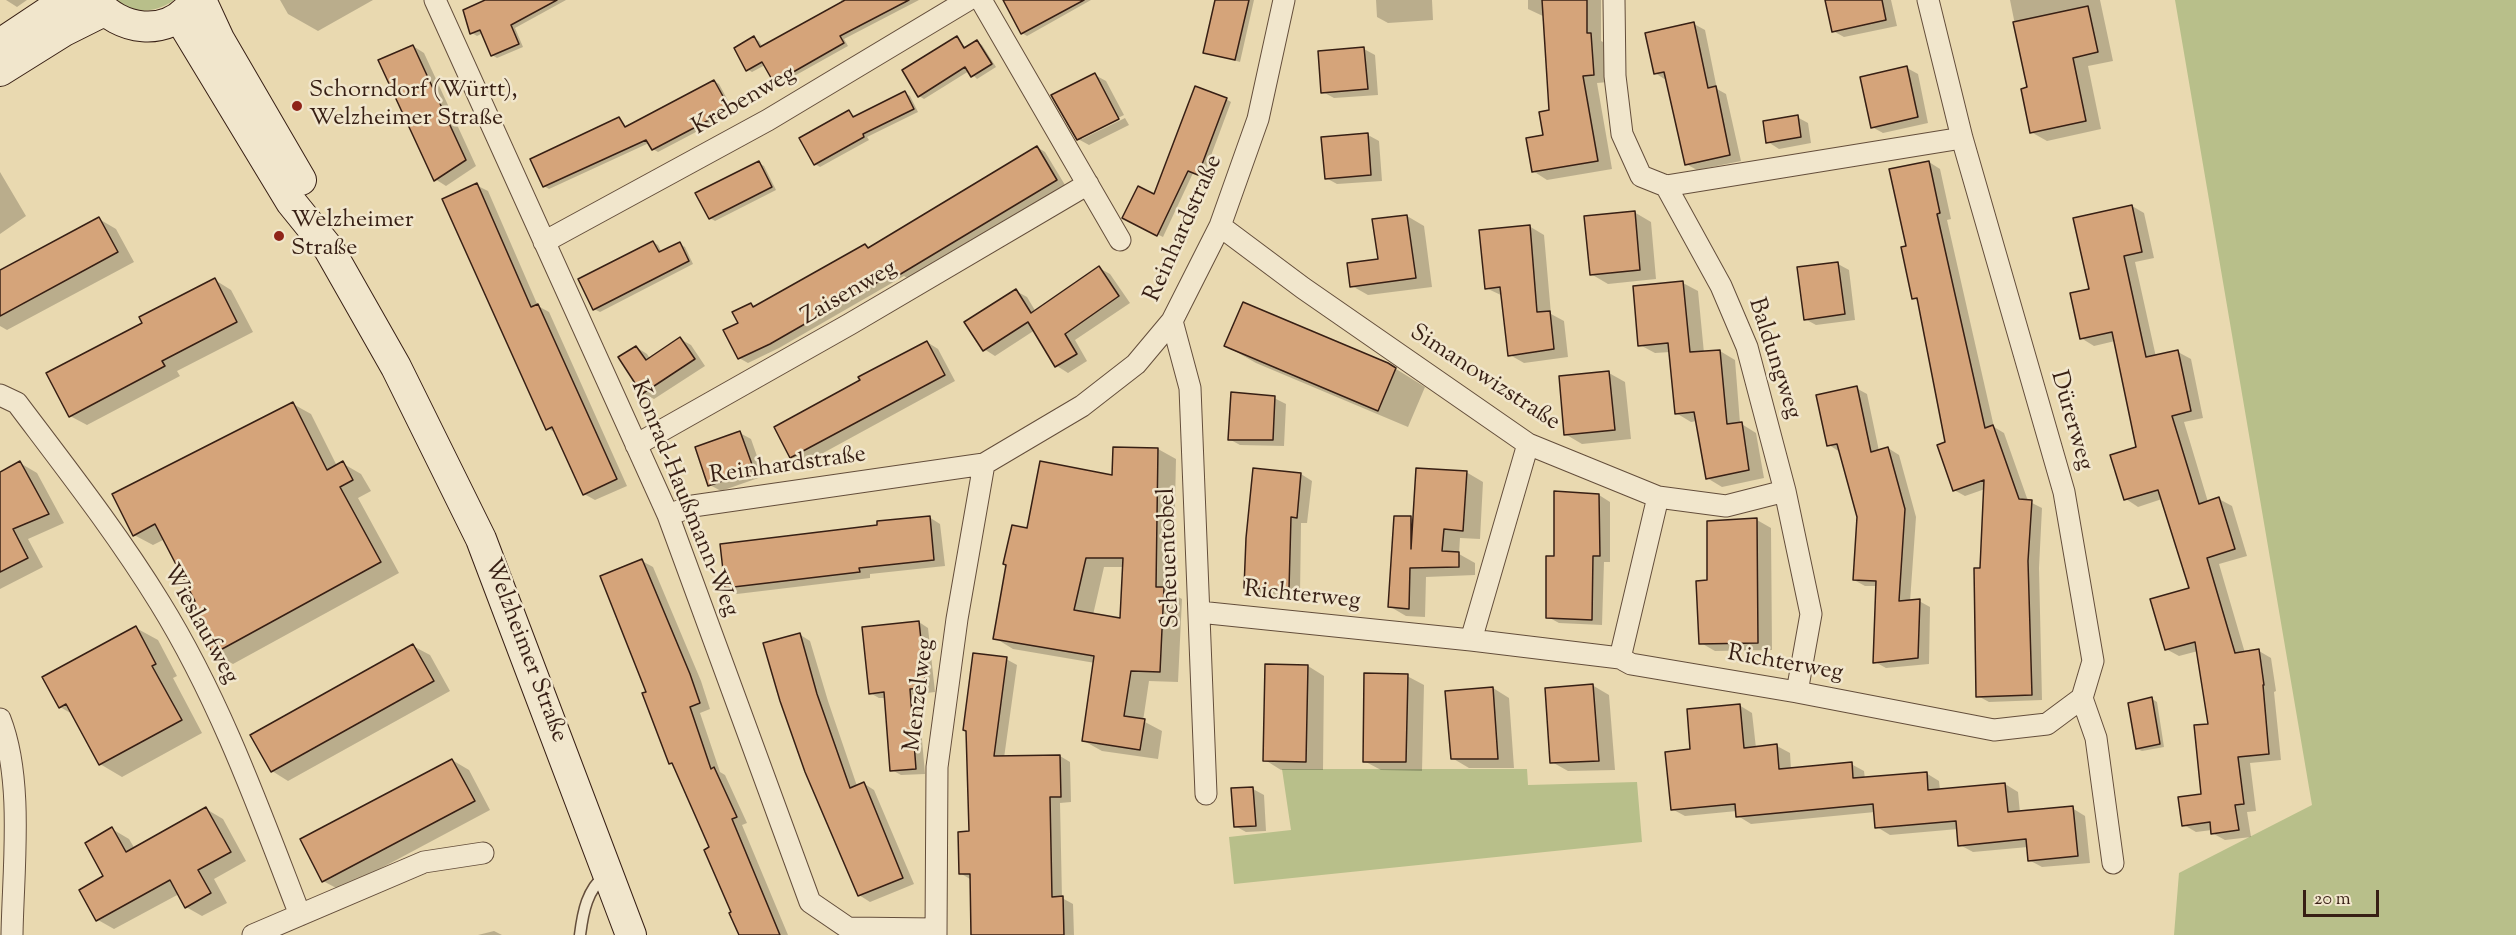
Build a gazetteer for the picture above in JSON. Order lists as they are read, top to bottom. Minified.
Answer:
{"streets":{"main road":["Welzheimer Straße"],"street":["Krebenweg","Reinhardstraße","Zaisenweg","Baldungweg","Simanowizstraße","Dürerweg","Konrad-Haußmann-Weg","Scheuentobel","Richterweg","Wieslaufweg","Menzelweg"]},"crossings":[["Krebenweg","Konrad-Haußmann-Weg"],["Reinhardstraße","Simanowizstraße"],["Reinhardstraße","Konrad-Haußmann-Weg"],["Reinhardstraße","Scheuentobel"],["Reinhardstraße","Menzelweg"],["Zaisenweg","Konrad-Haußmann-Weg"],["Baldungweg","Simanowizstraße"],["Baldungweg","Richterweg"],["Dürerweg","Richterweg"],["Konrad-Haußmann-Weg","Menzelweg"],["Scheuentobel","Richterweg"]],"places":["Schorndorf (Württ), Welzheimer Straße","Welzheimer Straße"],"scale_bar":"20 m"}
